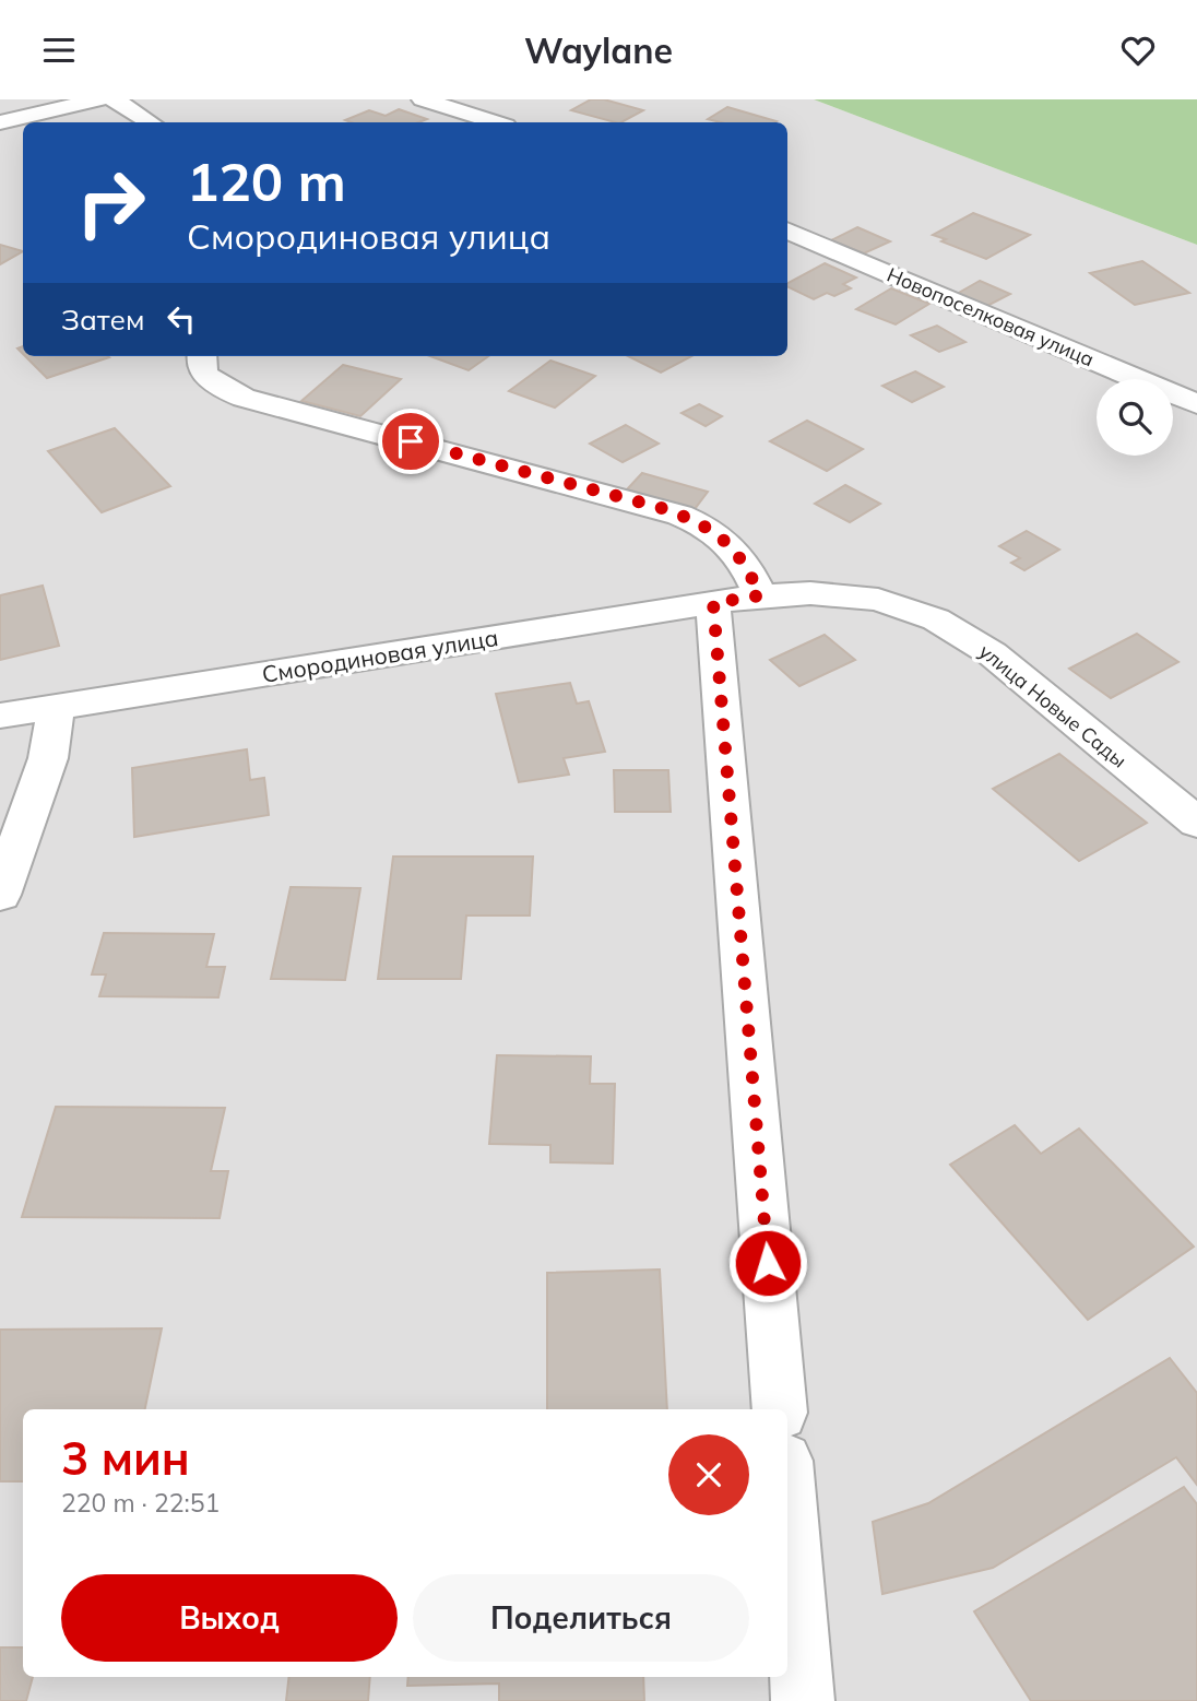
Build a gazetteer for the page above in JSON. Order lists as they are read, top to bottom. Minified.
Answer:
{"streets":{"street":["Новопоселковая улица","Смородиновая улица","улица Новые Сады"]},"crossings":[["Смородиновая улица","улица Новые Сады"]],"page":{"header":"Waylane","turn":["120 m","Смородиновая улица"],"then":"Затем","heading":["3 мин","220 m · 22:51"],"buttons":["Выход","Поделиться"]}}
